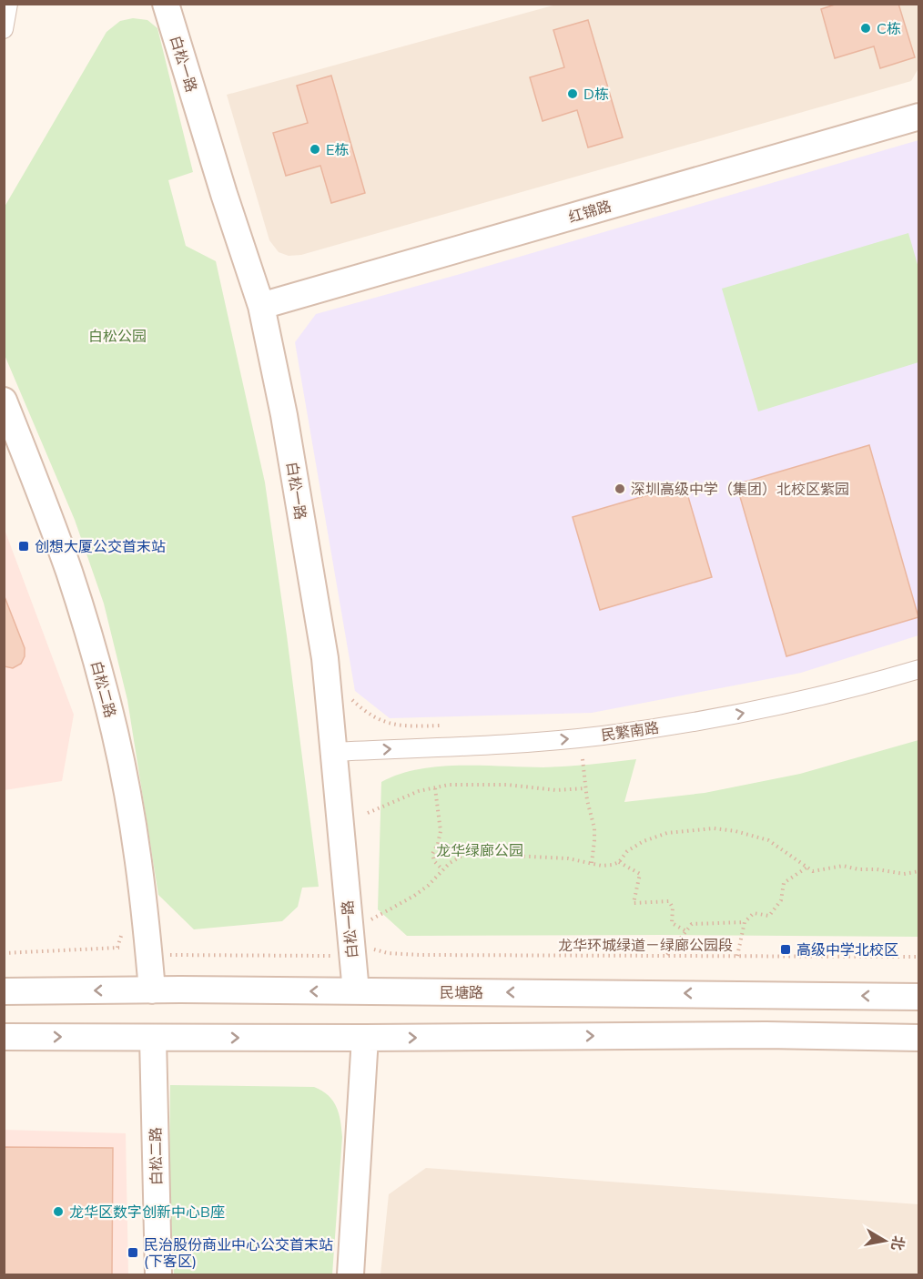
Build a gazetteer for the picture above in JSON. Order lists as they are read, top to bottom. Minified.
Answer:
{"streets":{"street":["白松一路","红锦路","白松二路","民繁南路","民塘路"],"path":["龙华环城绿道－绿廊公园段"]},"crossings":[["白松一路","红锦路"],["白松一路","民繁南路"],["白松一路","民塘路"],["白松二路","民塘路"]],"one_way":["民繁南路"],"parks":["白松公园","龙华绿廊公园"],"places":{"other":["C栋","D栋","E栋","深圳高级中学（集团）北校区紫园","龙华区数字创新中心B座"],"transit":["创想大厦公交首末站","高级中学北校区","民治股份商业中心公交首末站 (下客区)"]},"north":"right"}
